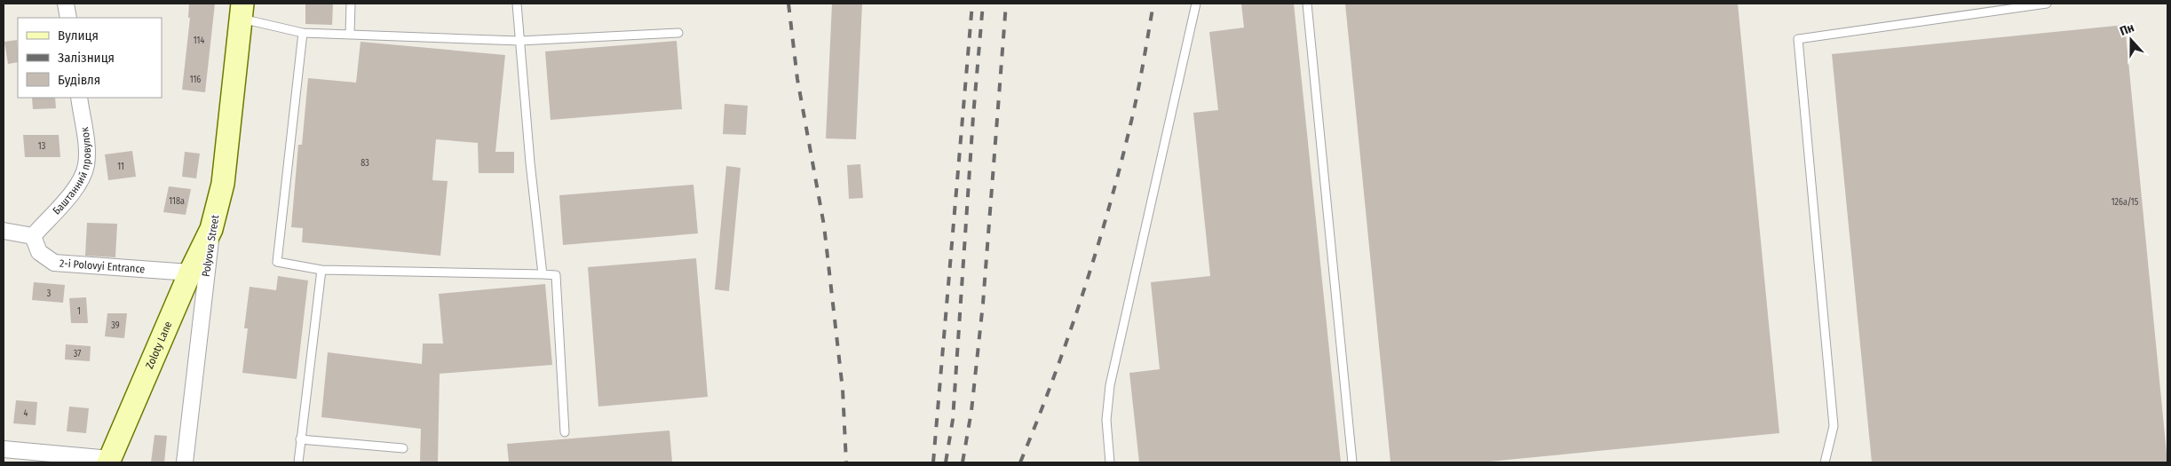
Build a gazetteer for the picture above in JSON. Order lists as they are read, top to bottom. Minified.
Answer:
{"streets":{"main road":["Polyova Street","Zoloty Lane"],"street":["Баштанний провулок","2-i Polovyi Entrance"]},"crossings":[["Баштанний провулок","2-i Polovyi Entrance"],["Polyova Street","Zoloty Lane"],["2-i Polovyi Entrance","Zoloty Lane"]],"house_numbers":["114","116","13","83","11","118а","126а/15","3","1","39","37","4"],"legend":["Вулиця","Залізниця","Будівля"],"north":"top"}
